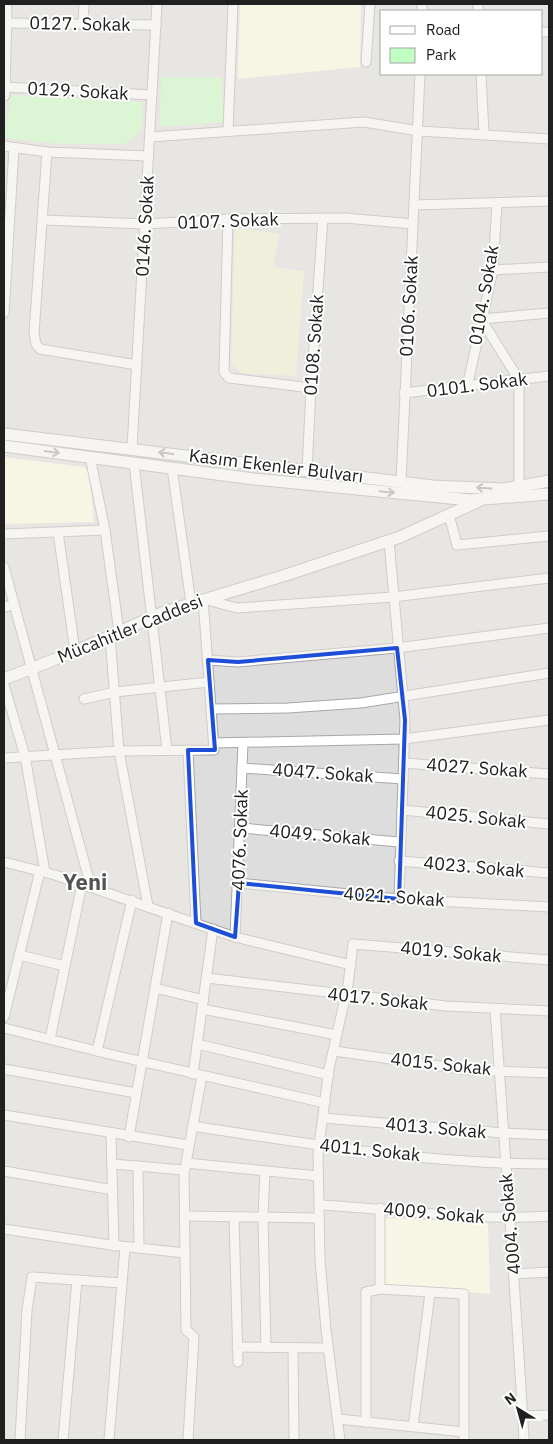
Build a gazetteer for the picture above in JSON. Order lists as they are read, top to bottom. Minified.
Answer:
{"streets":{"street":["0127. Sokak","0129. Sokak","0107. Sokak","0146. Sokak","0104. Sokak","0106. Sokak","0108. Sokak","0101. Sokak","Kasım Ekenler Bulvarı","Mücahitler Caddesi","4027. Sokak","4047. Sokak","4025. Sokak","4049. Sokak","4076. Sokak","4023. Sokak","4021. Sokak","4019. Sokak","4017. Sokak","4015. Sokak","4013. Sokak","4011. Sokak","4009. Sokak","4004. Sokak"]},"crossings":[["0127. Sokak","0146. Sokak"],["0129. Sokak","0146. Sokak"],["0107. Sokak","0146. Sokak"],["0107. Sokak","0106. Sokak"],["0107. Sokak","0108. Sokak"],["0146. Sokak","Kasım Ekenler Bulvarı"],["0104. Sokak","0101. Sokak"],["0106. Sokak","0101. Sokak"],["0106. Sokak","Kasım Ekenler Bulvarı"],["0108. Sokak","Kasım Ekenler Bulvarı"],["Kasım Ekenler Bulvarı","Mücahitler Caddesi"],["4047. Sokak","4076. Sokak"],["4049. Sokak","4076. Sokak"],["4076. Sokak","4021. Sokak"],["4017. Sokak","4004. Sokak"],["4015. Sokak","4004. Sokak"],["4013. Sokak","4004. Sokak"],["4011. Sokak","4004. Sokak"],["4009. Sokak","4004. Sokak"]],"districts":["Yeni"],"legend":["Road","Park"],"north":"top left"}
